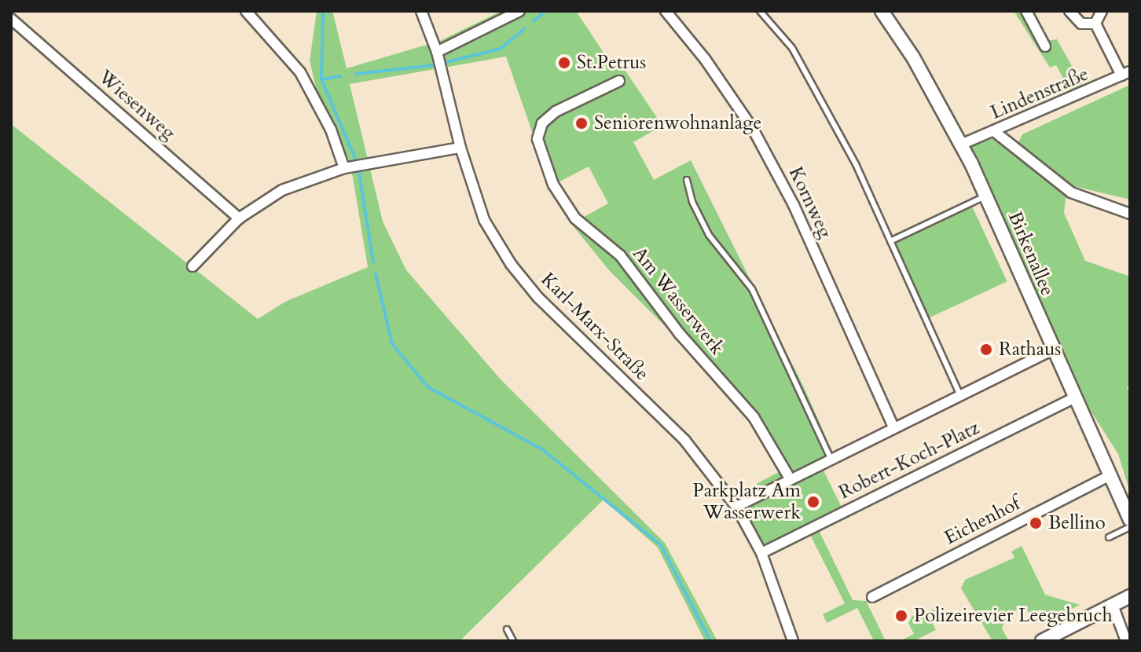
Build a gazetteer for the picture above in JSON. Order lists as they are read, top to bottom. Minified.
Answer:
{"streets":{"street":["Lindenstraße","Wiesenweg","Kornweg","Birkenallee","Am Wasserwerk","Karl-Marx-Straße","Robert-Koch-Platz","Eichenhof"]},"crossings":[["Lindenstraße","Birkenallee"],["Birkenallee","Robert-Koch-Platz"],["Birkenallee","Eichenhof"],["Karl-Marx-Straße","Robert-Koch-Platz"]],"places":["St.Petrus","Seniorenwohnanlage","Rathaus","Parkplatz Am Wasserwerk","Bellino","Polizeirevier Leegebruch"]}
